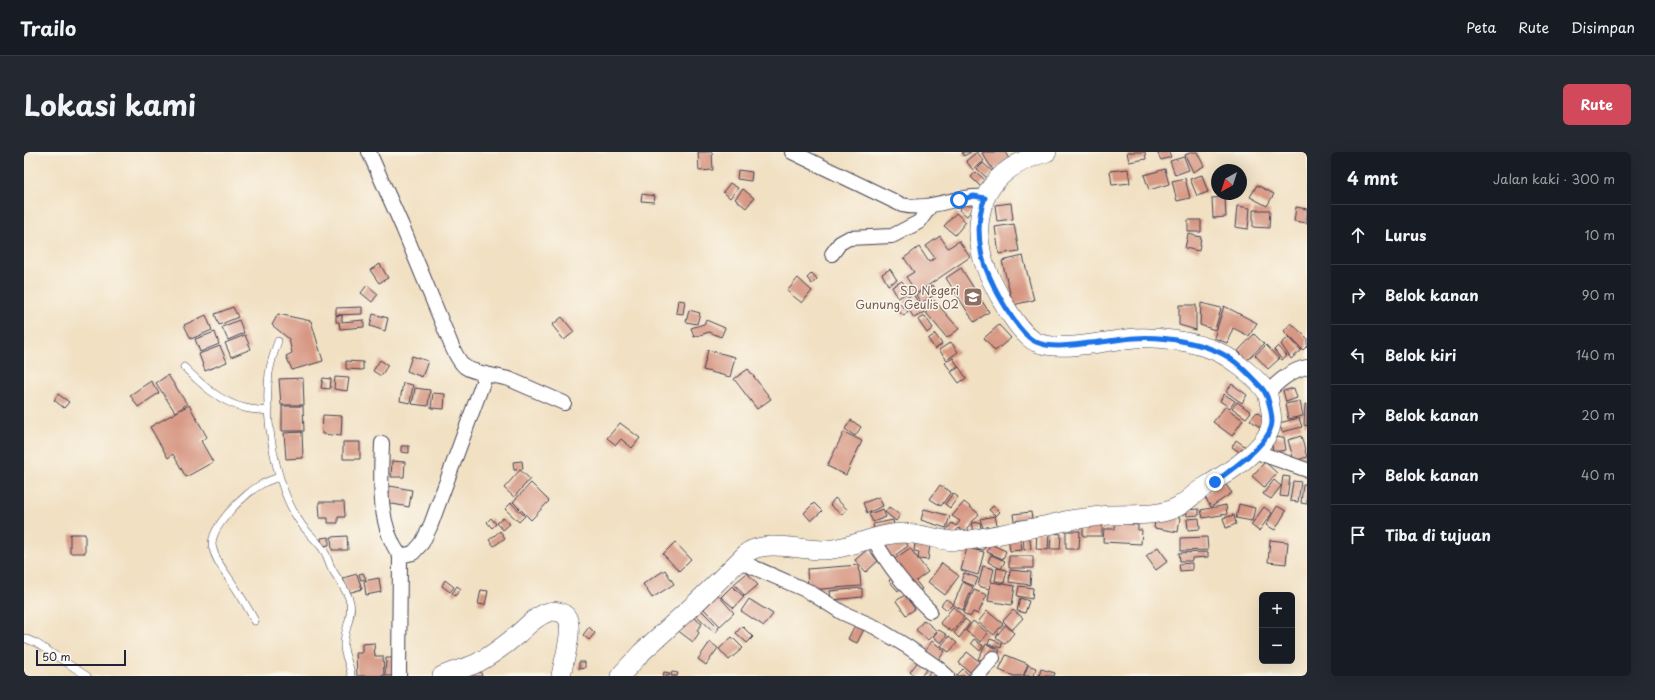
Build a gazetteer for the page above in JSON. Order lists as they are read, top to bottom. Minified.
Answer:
{"places":{"school or university":["SD Negeri Gunung Geulis 02"]},"scale_bar":"50 m","north":"bottom left","page":{"header":"Trailo","nav":["Peta","Rute","Disimpan"],"title":"Lokasi kami","buttons":"Rute","heading":["4 mnt","Jalan kaki · 300 m"],"list":[["Lurus","10 m"],["Belok kanan","90 m"],["Belok kiri","140 m"],["Belok kanan","20 m"],["Belok kanan","40 m"],"Tiba di tujuan"],"map_buttons":["+","−"],"scale":"50 m"}}
